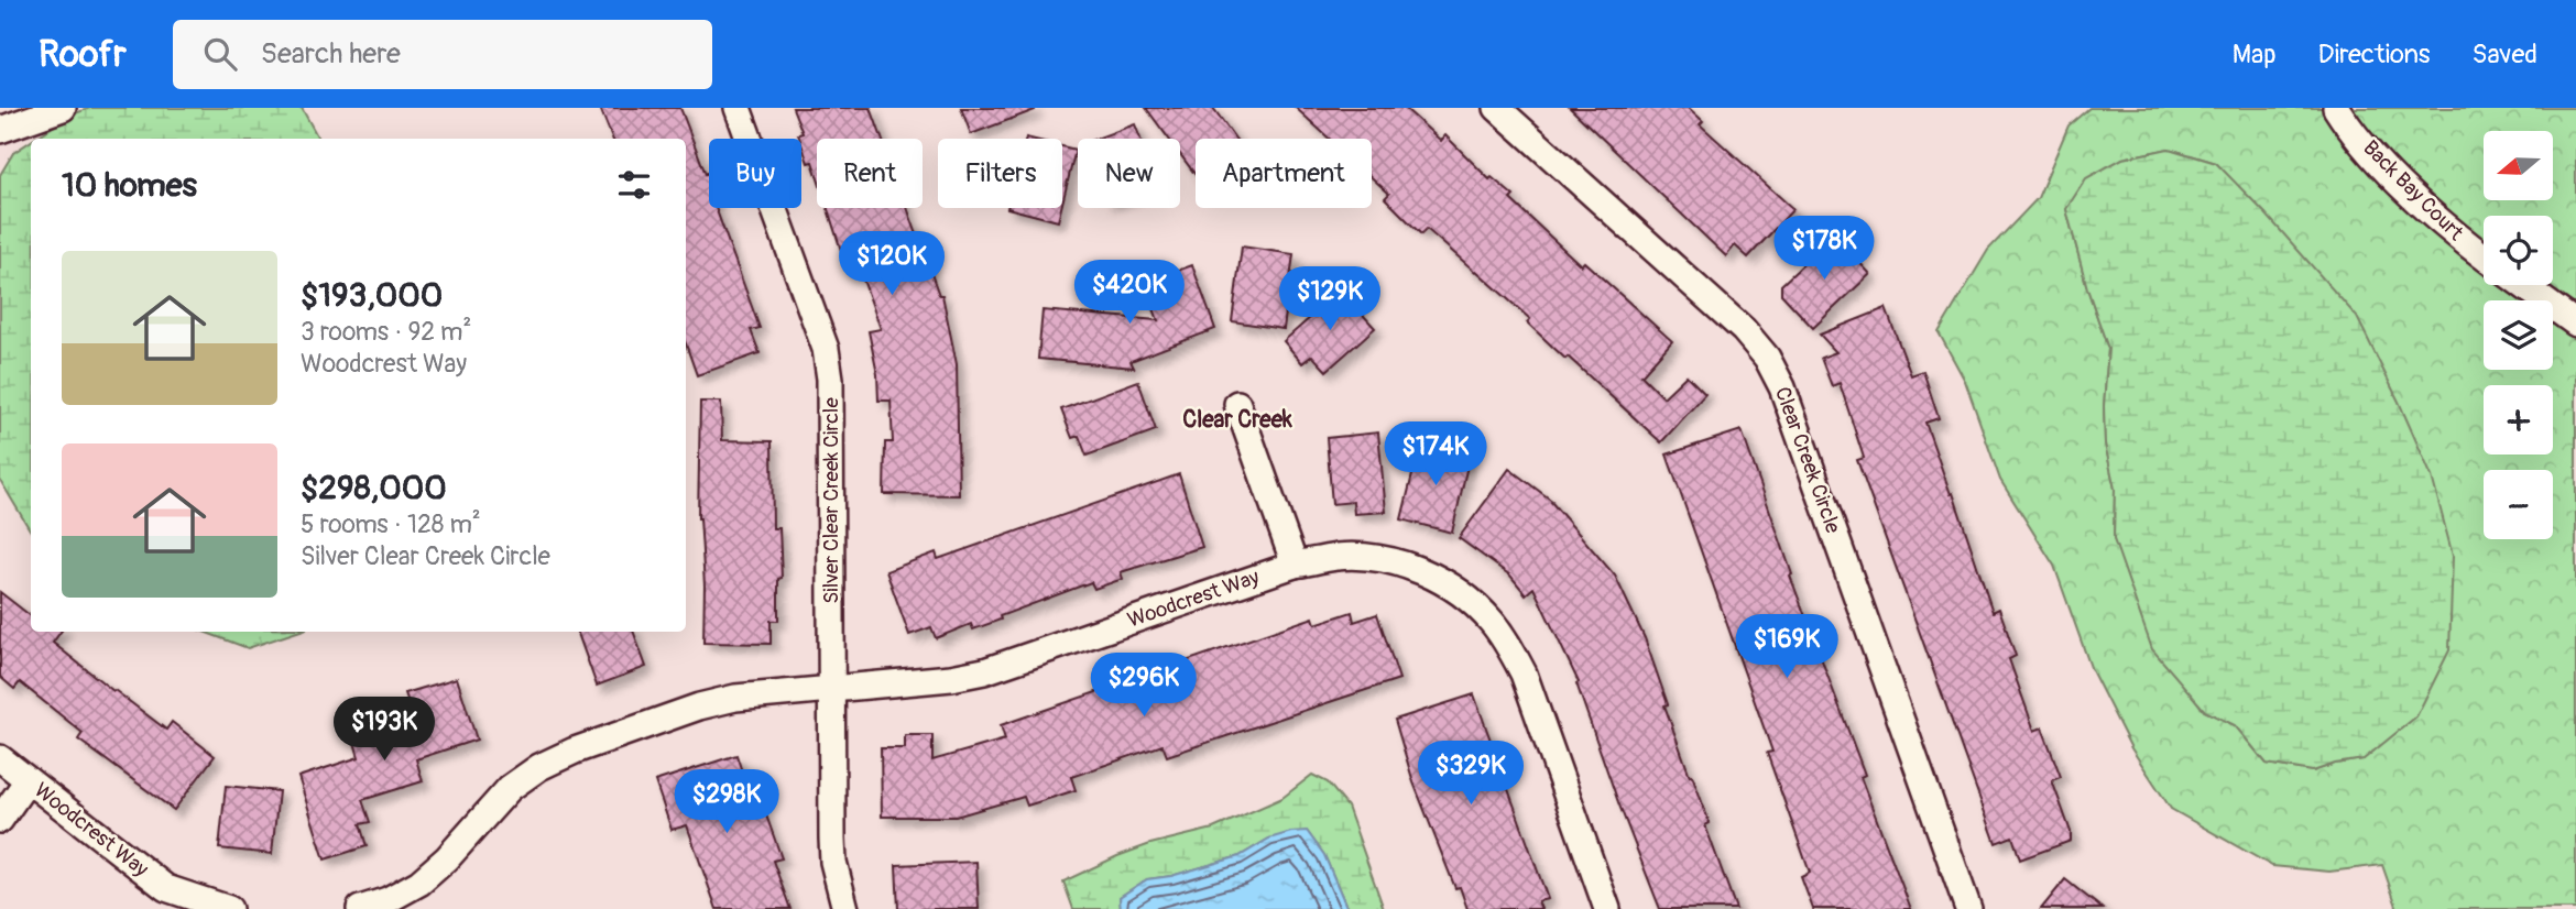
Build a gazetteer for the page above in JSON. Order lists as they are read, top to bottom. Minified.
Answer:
{"streets":{"street":["Back Bay Court","Clear Creek Circle","Silver Clear Creek Circle","Woodcrest Way"]},"crossings":[["Silver Clear Creek Circle","Woodcrest Way"]],"districts":["Clear Creek"],"north":"left","page":{"header":"Roofr","search":"Search here","nav":["Map","Directions","Saved"],"map_buttons":["+","−"],"chip":["Buy","Rent","Filters","New","Apartment"],"heading":"10 homes","price":["$178K","$120K","$420K","$129K","$174K","$169K","$296K","$193K","$329K","$298K"],"list":[{"name":"$193,000","note":"3 rooms · 92 m² · Woodcrest Way"},{"name":"$298,000","note":"5 rooms · 128 m² · Silver Clear Creek Circle"}]}}
